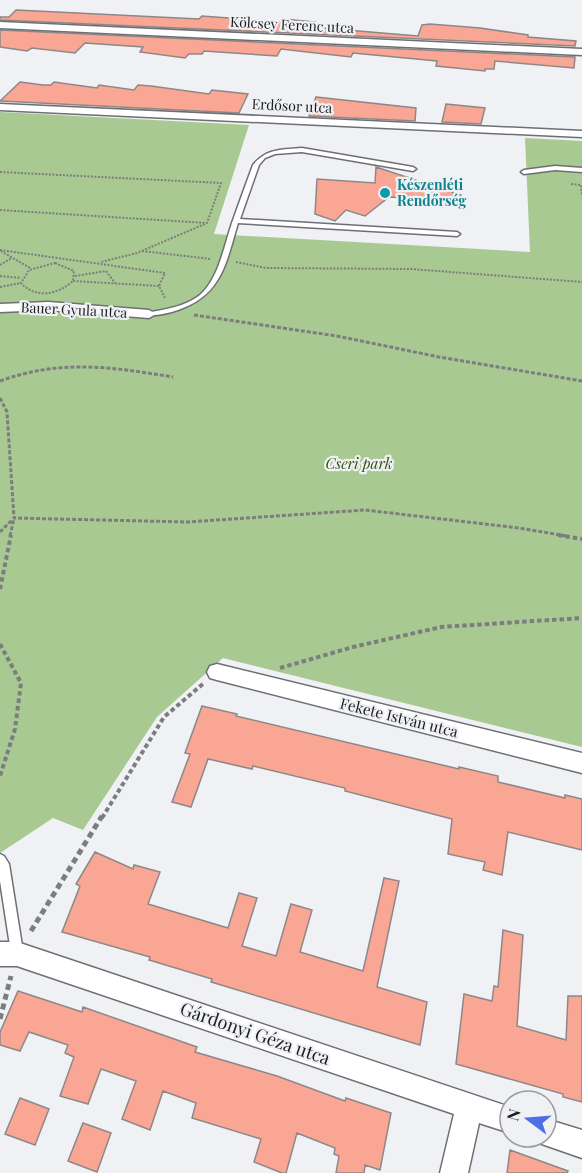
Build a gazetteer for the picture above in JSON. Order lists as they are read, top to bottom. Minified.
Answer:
{"streets":{"street":["Kölcsey Ferenc utca","Erdősor utca","Bauer Gyula utca","Fekete István utca","Gárdonyi Géza utca"]},"parks":["Cseri park"],"places":["Készenléti Rendőrség"],"north":"left"}
